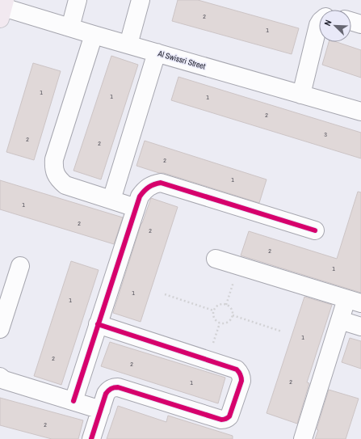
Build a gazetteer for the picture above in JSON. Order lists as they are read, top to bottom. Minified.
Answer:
{"streets":{"street":["Al Swissri Street"]},"house_numbers":["2","1","1","1","1","2","3","2","2","2","1","1","2","2","2","1","1","1","1","2","2","2","1","2"],"north":"top left"}
